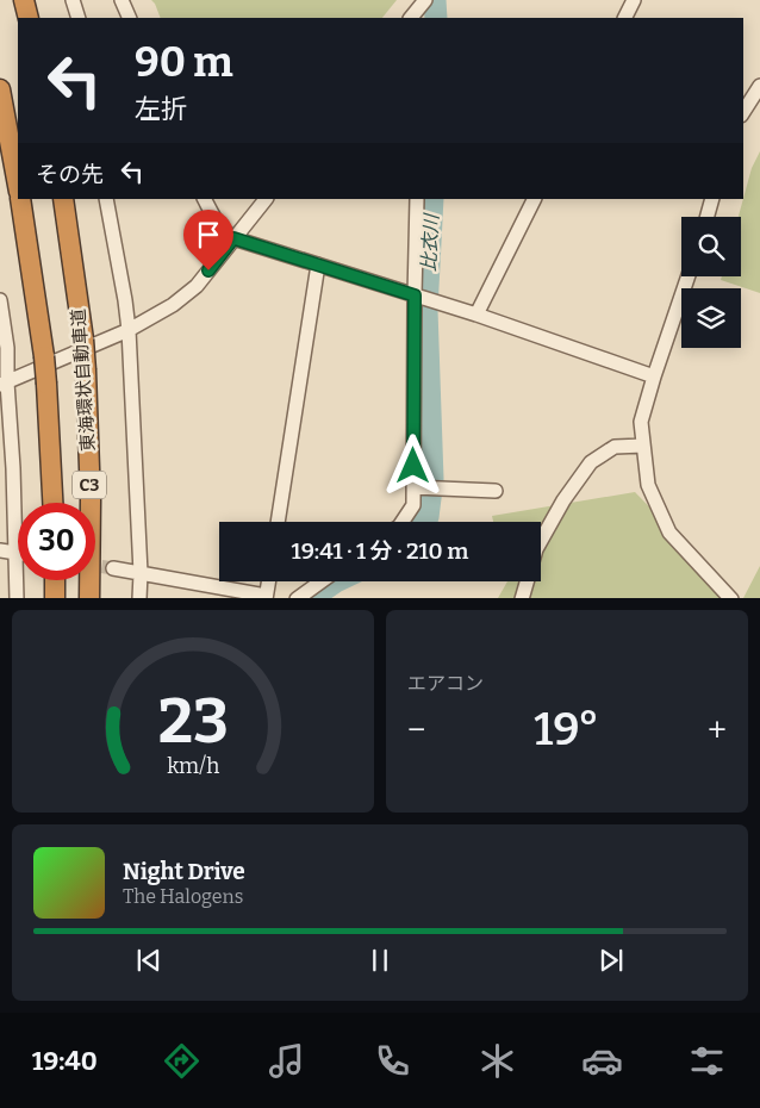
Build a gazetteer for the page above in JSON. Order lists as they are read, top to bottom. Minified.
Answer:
{"streets":{"highway":["東海環状自動車道","C3"]},"water":["比衣川"],"page":{"turn":["90 m","左折"],"then":"その先","limit":"30","trip":"19:41 · 1 分 · 210 m","tile":"エアコン","heat":["−","19°","+"],"song":["Night Drive","The Halogens"],"tabs":"19:40","gauge":["23","km/h"]}}
